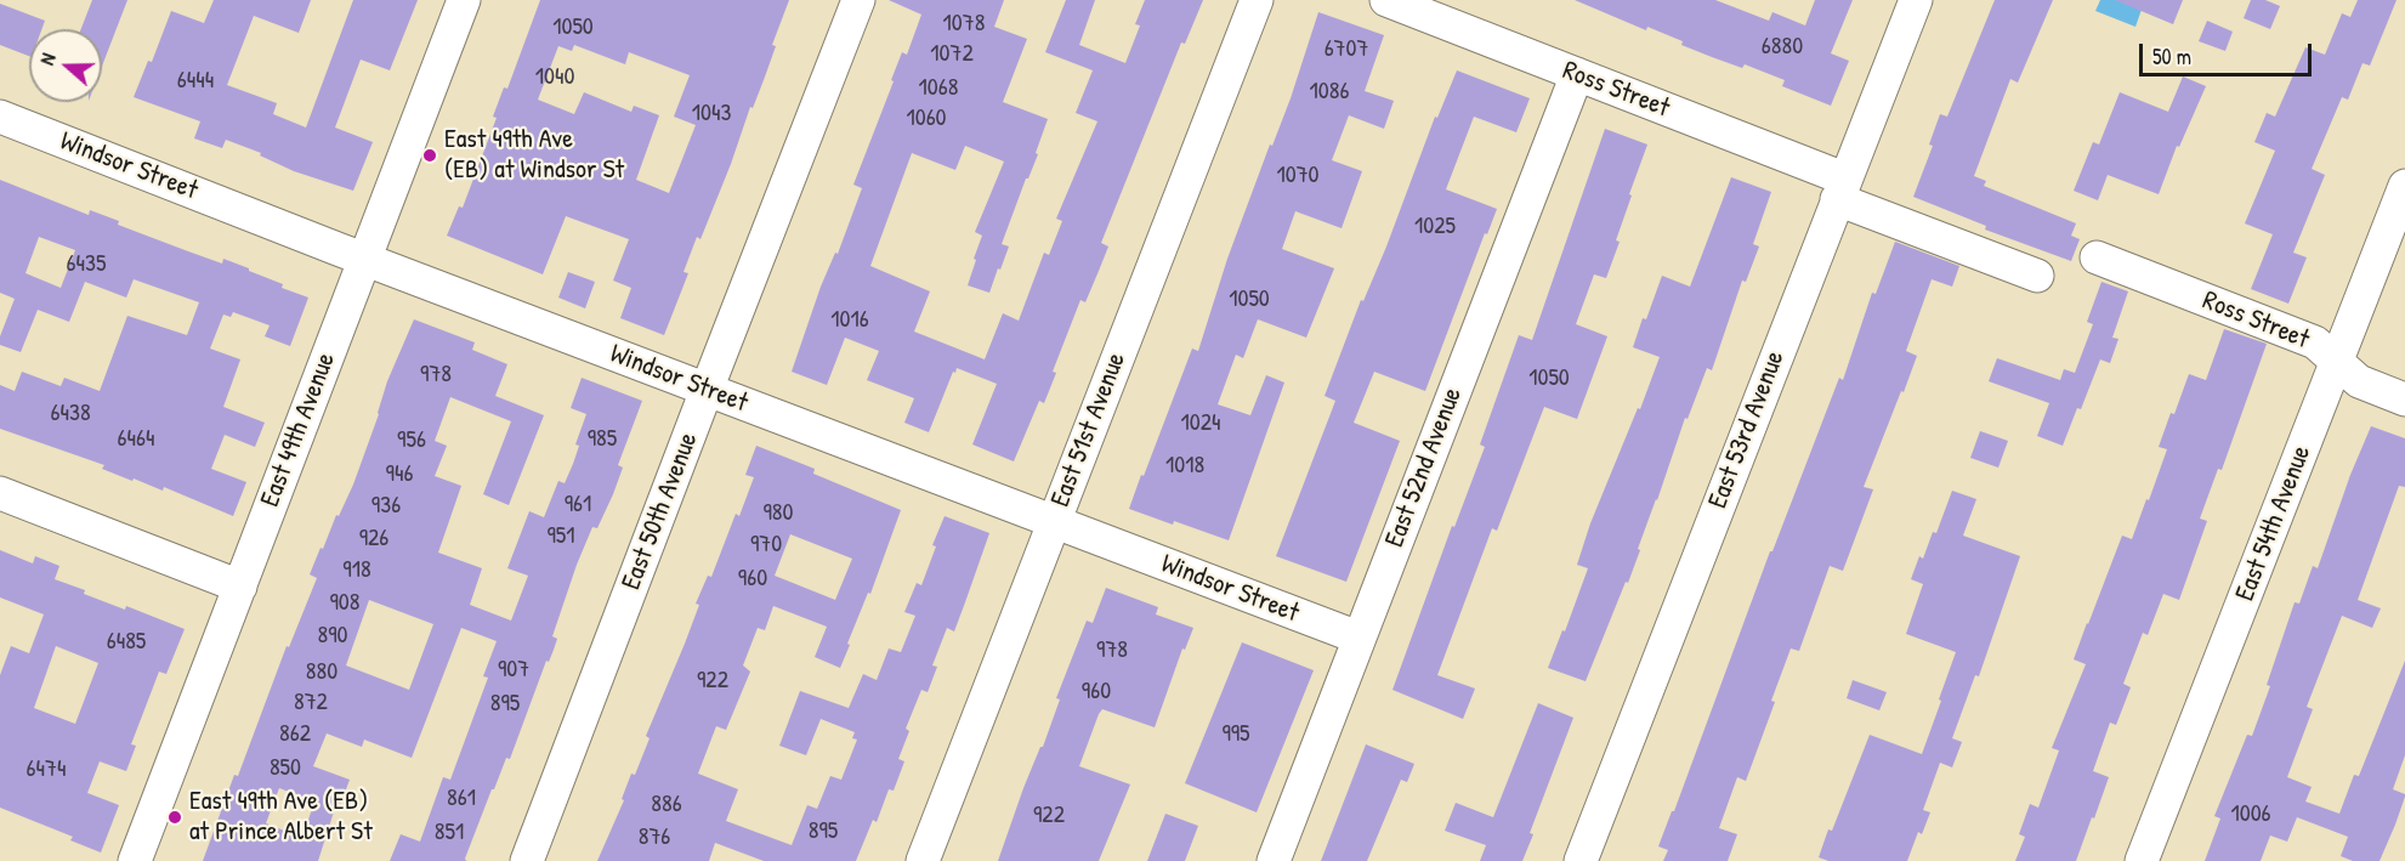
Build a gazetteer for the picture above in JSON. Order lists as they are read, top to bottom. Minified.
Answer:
{"streets":{"street":["Ross Street","Windsor Street","East 49th Avenue","East 51st Avenue","East 53rd Avenue","East 52nd Avenue","East 50th Avenue","East 54th Avenue"]},"crossings":[["Ross Street","East 53rd Avenue"],["Ross Street","East 52nd Avenue"],["Ross Street","East 54th Avenue"],["Windsor Street","East 49th Avenue"],["Windsor Street","East 51st Avenue"],["Windsor Street","East 52nd Avenue"],["Windsor Street","East 50th Avenue"]],"places":["East 49th Ave (EB) at Windsor St","East 49th Ave (EB) at Prince Albert St"],"house_numbers":["1078","1050","6880","6707","1072","1040","6444","1068","1086","1043","1060","1070","1025","6435","1050","1016","978","1050","6438","1024","6464","985","956","1018","946","961","936","980","951","926","970","918","960","908","890","6485","978","907","880","922","960","872","895","862","995","850","6474","861","886","1006","922","895","851","876"],"scale_bar":"50 m","north":"left"}
